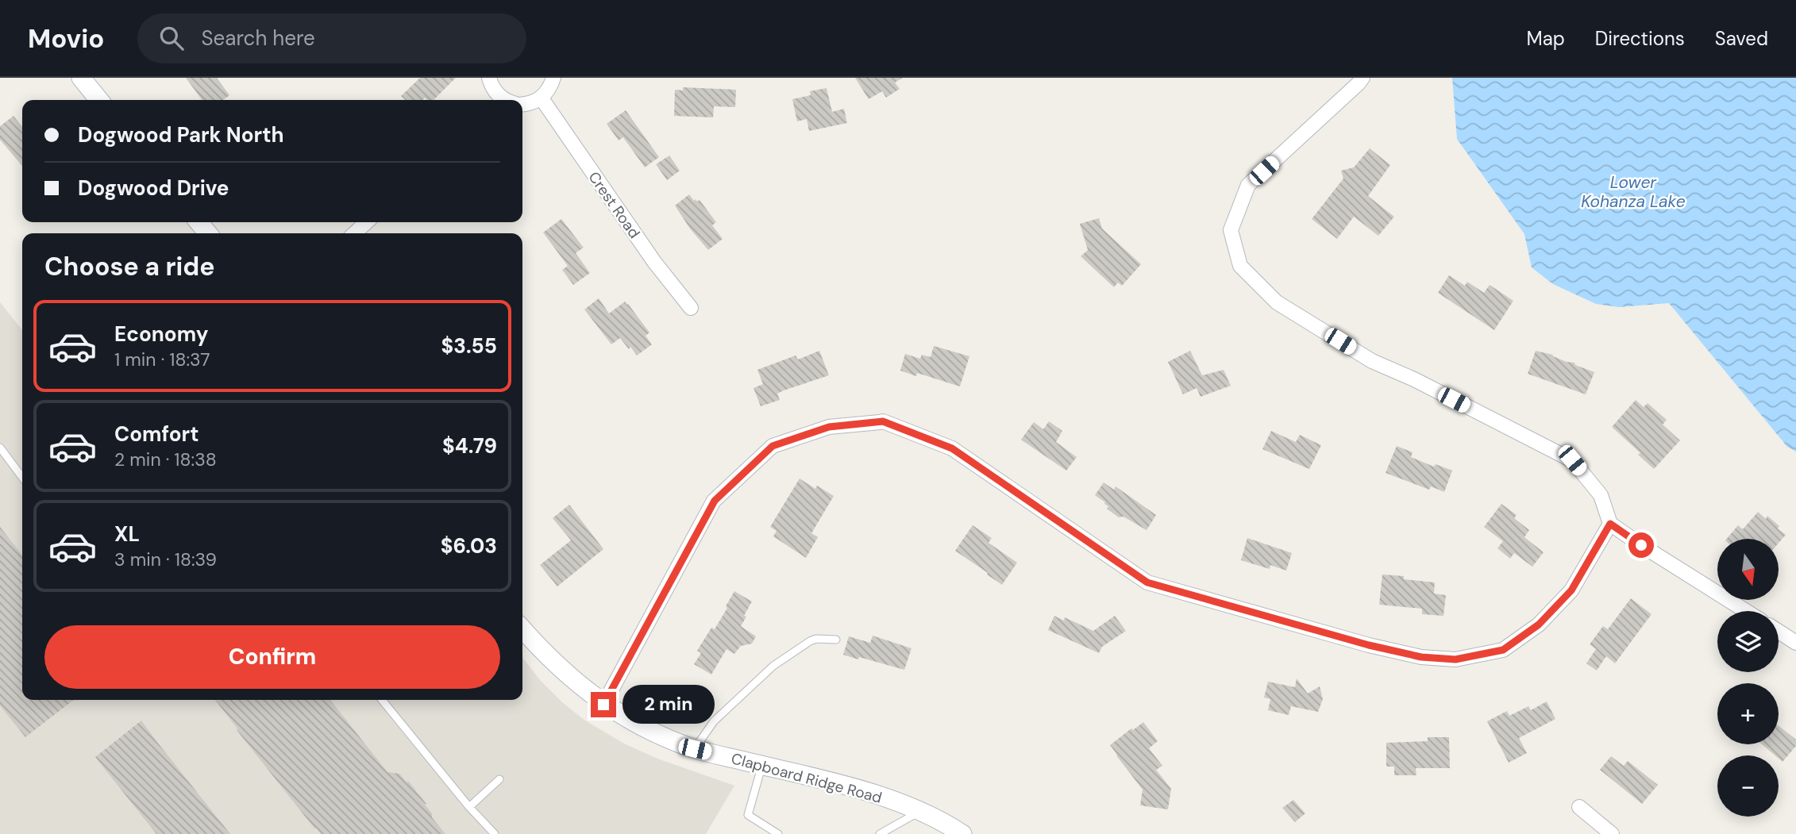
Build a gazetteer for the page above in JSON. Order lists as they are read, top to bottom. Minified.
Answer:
{"streets":{"main road":["Clapboard Ridge Road"],"street":["Crest Road"]},"water":["Lower Kohanza Lake"],"north":"bottom","page":{"header":"Movio","search":"Search here","nav":["Map","Directions","Saved"],"banner":["Dogwood Park North","Dogwood Drive"],"heading":"Choose a ride","list":[{"name":"Economy","note":"1 min · 18:37","value":"$3.55"},{"name":"Comfort","note":"2 min · 18:38","value":"$4.79"},{"name":"XL","note":"3 min · 18:39","value":"$6.03"}],"map_buttons":["+","−"],"buttons":"Confirm","bubble":"2 min"}}
